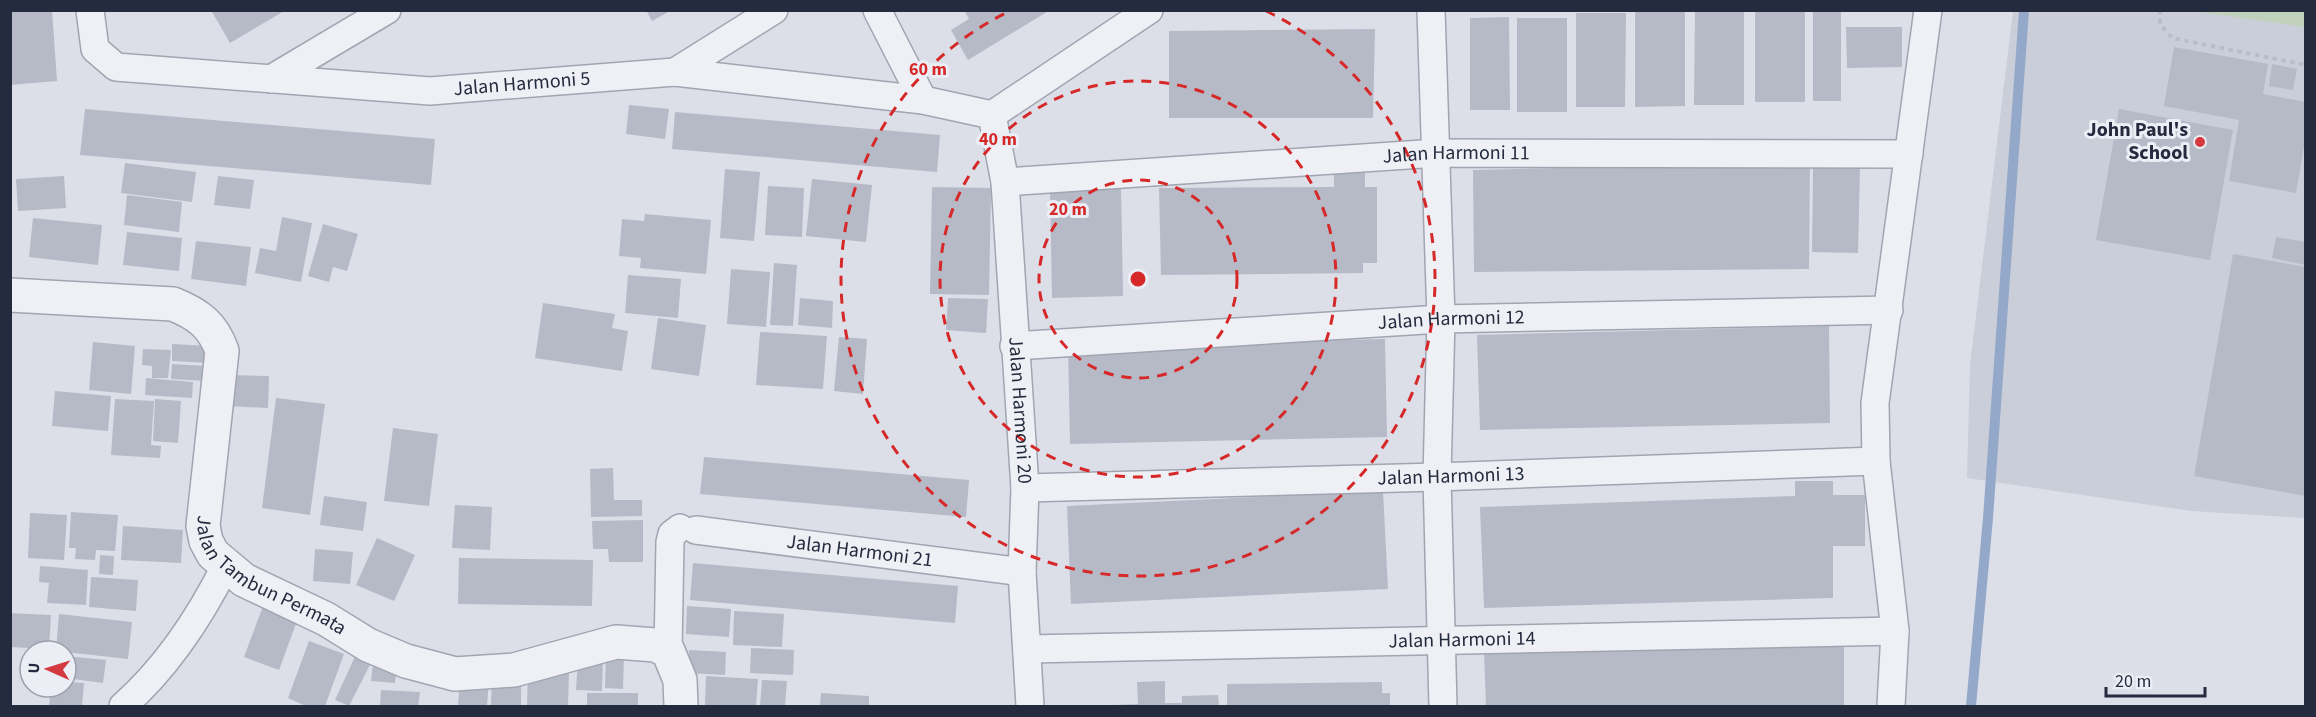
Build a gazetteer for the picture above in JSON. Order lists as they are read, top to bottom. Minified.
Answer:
{"streets":{"street":["Jalan Harmoni 5","Jalan Harmoni 11","Jalan Harmoni 12","Jalan Harmoni 20","Jalan Harmoni 13","Jalan Harmoni 21","Jalan Tambun Permata","Jalan Harmoni 14"]},"crossings":[["Jalan Harmoni 5","Jalan Harmoni 20"],["Jalan Harmoni 11","Jalan Harmoni 20"],["Jalan Harmoni 12","Jalan Harmoni 20"],["Jalan Harmoni 20","Jalan Harmoni 13"],["Jalan Harmoni 20","Jalan Harmoni 21"],["Jalan Harmoni 20","Jalan Harmoni 14"],["Jalan Harmoni 21","Jalan Tambun Permata"]],"places":["John Paul's School"],"scale_bar":"20 m","north":"left","rings":["60 m","40 m","20 m"]}
